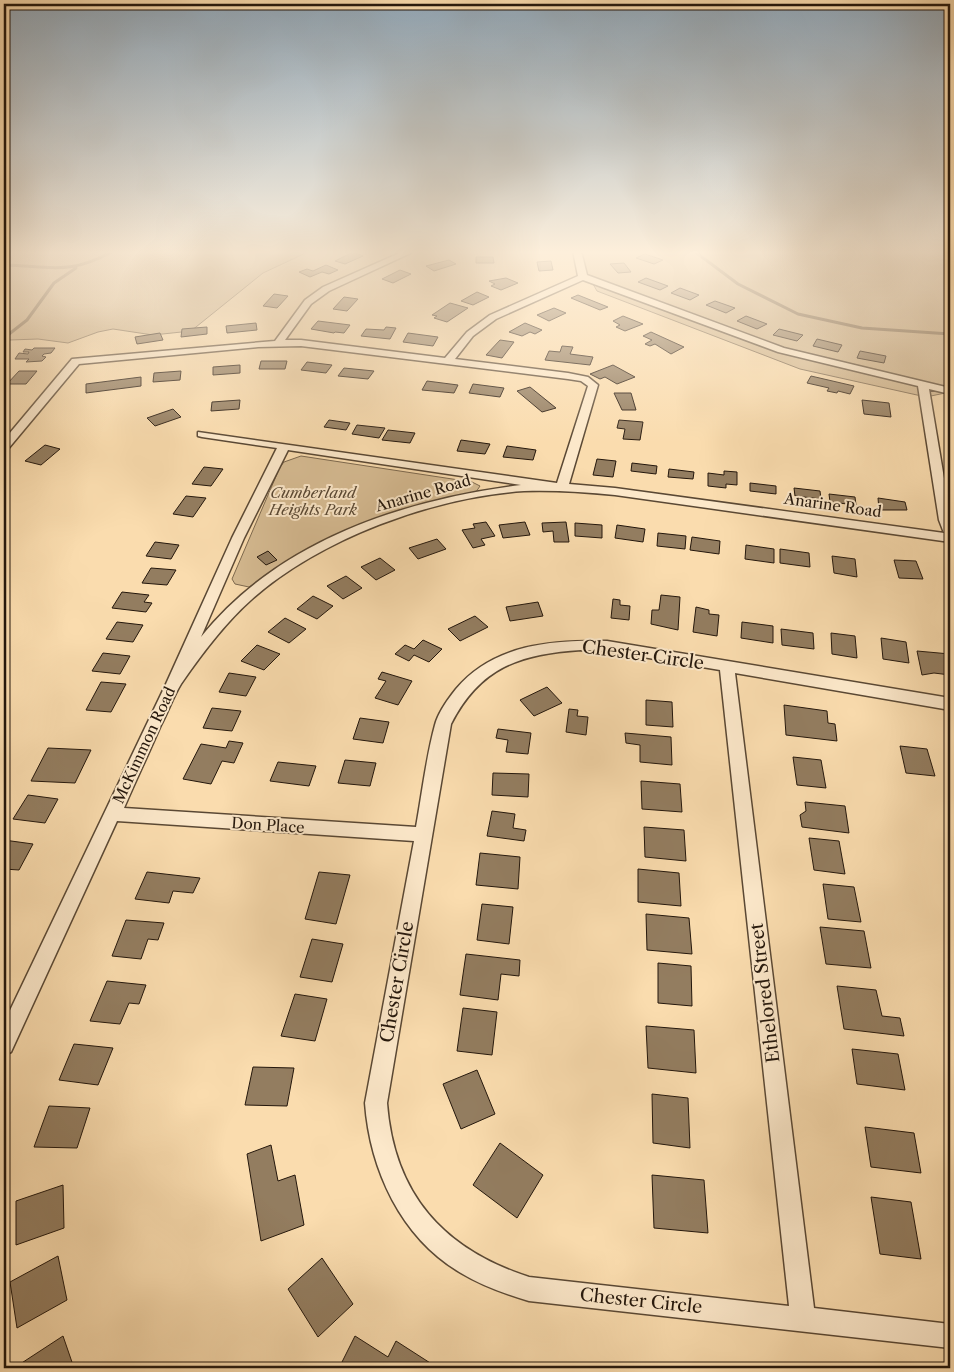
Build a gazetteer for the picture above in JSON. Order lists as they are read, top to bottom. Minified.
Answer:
{"streets":{"street":["Anarine Road","Chester Circle","McKimmon Road","Don Place","Ethelored Street"]},"crossings":[["Anarine Road","McKimmon Road"],["Chester Circle","Don Place"],["Chester Circle","Ethelored Street"],["McKimmon Road","Don Place"]],"parks":["Cumberland Heights Park"]}
